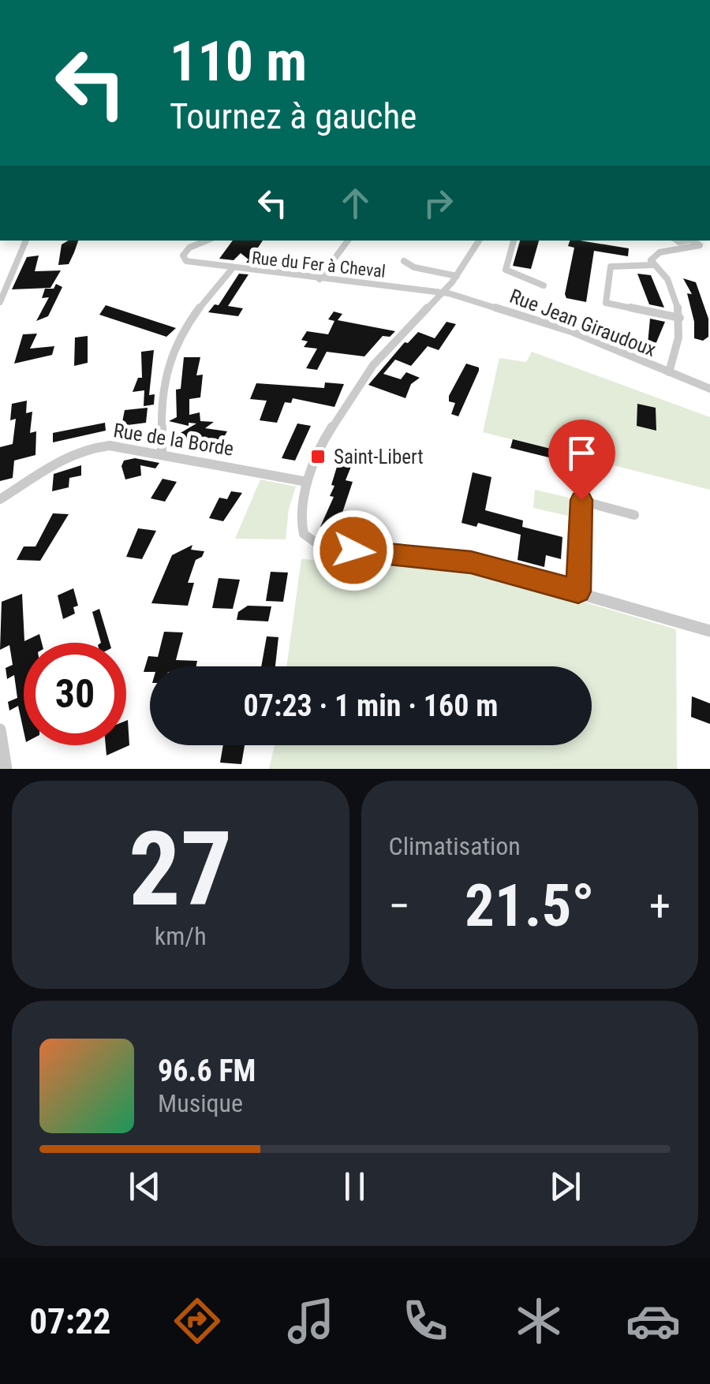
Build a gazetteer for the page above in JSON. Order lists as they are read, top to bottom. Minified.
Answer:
{"streets":{"street":["Rue du Fer à Cheval","Rue Jean Giraudoux","Rue de la Borde"]},"crossings":[["Rue du Fer à Cheval","Rue Jean Giraudoux"]],"places":{"transit":["Saint-Libert"]},"page":{"turn":["110 m","Tournez à gauche"],"limit":"30","trip":"07:23 · 1 min · 160 m","tile":[["27","km/h"],"Climatisation"],"heat":["−","21.5°","+"],"song":["96.6 FM","Musique"],"tabs":"07:22"}}
